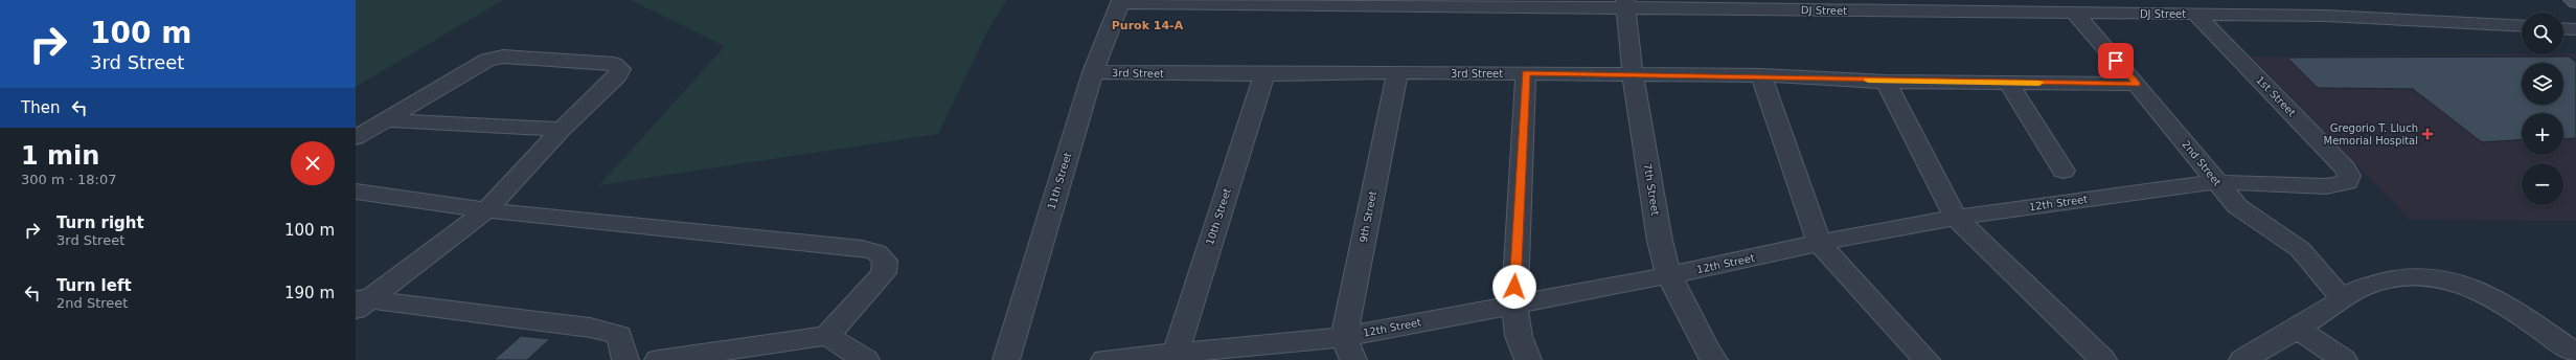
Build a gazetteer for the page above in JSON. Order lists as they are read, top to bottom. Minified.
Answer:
{"streets":{"street":["DJ Street","3rd Street","1st Street","2nd Street","11th Street","7th Street","12th Street","10th Street","9th Street"]},"crossings":[["DJ Street","1st Street"],["DJ Street","2nd Street"],["DJ Street","11th Street"],["DJ Street","7th Street"],["3rd Street","2nd Street"],["3rd Street","11th Street"],["3rd Street","7th Street"],["3rd Street","10th Street"],["3rd Street","9th Street"],["1st Street","12th Street"],["2nd Street","12th Street"],["7th Street","12th Street"],["12th Street","10th Street"],["12th Street","9th Street"]],"districts":["Purok 14-A"],"places":{"health":["Gregorio T. Lluch Memorial Hospital"]},"page":{"turn":["100 m","3rd Street"],"map_buttons":["+","−"],"then":"Then","heading":["1 min","300 m · 18:07"],"list":[{"name":"Turn right","note":"3rd Street","value":"100 m"},{"name":"Turn left","note":"2nd Street","value":"190 m"}]}}
